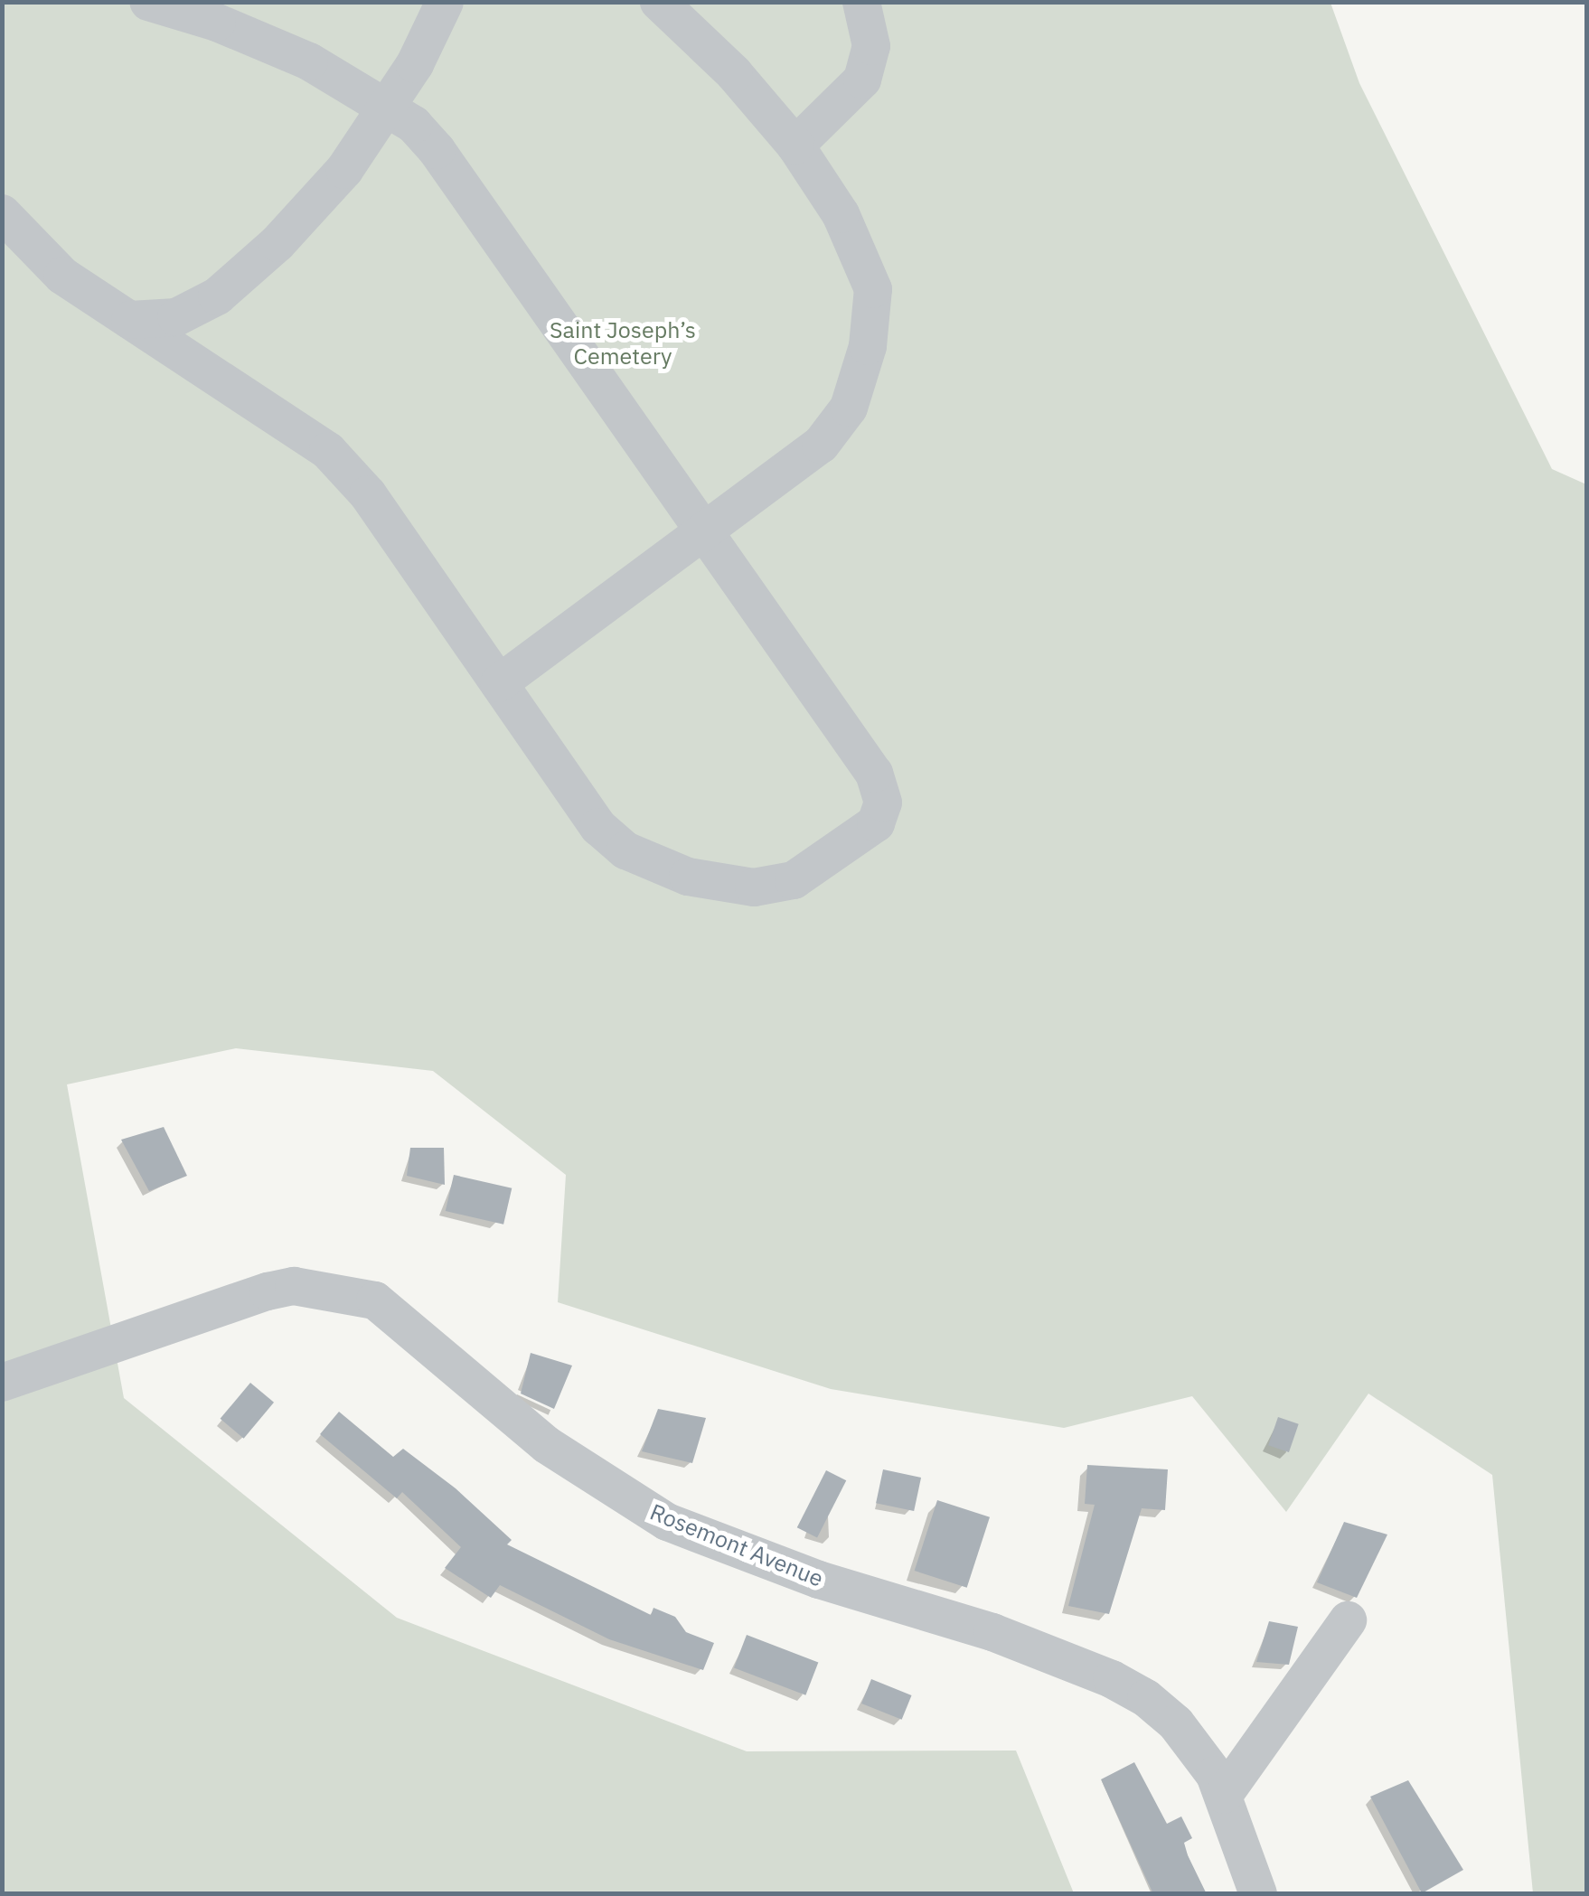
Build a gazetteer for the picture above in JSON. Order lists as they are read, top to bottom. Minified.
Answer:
{"streets":{"street":["Rosemont Avenue"]},"parks":["Saint Joseph’s Cemetery"]}
